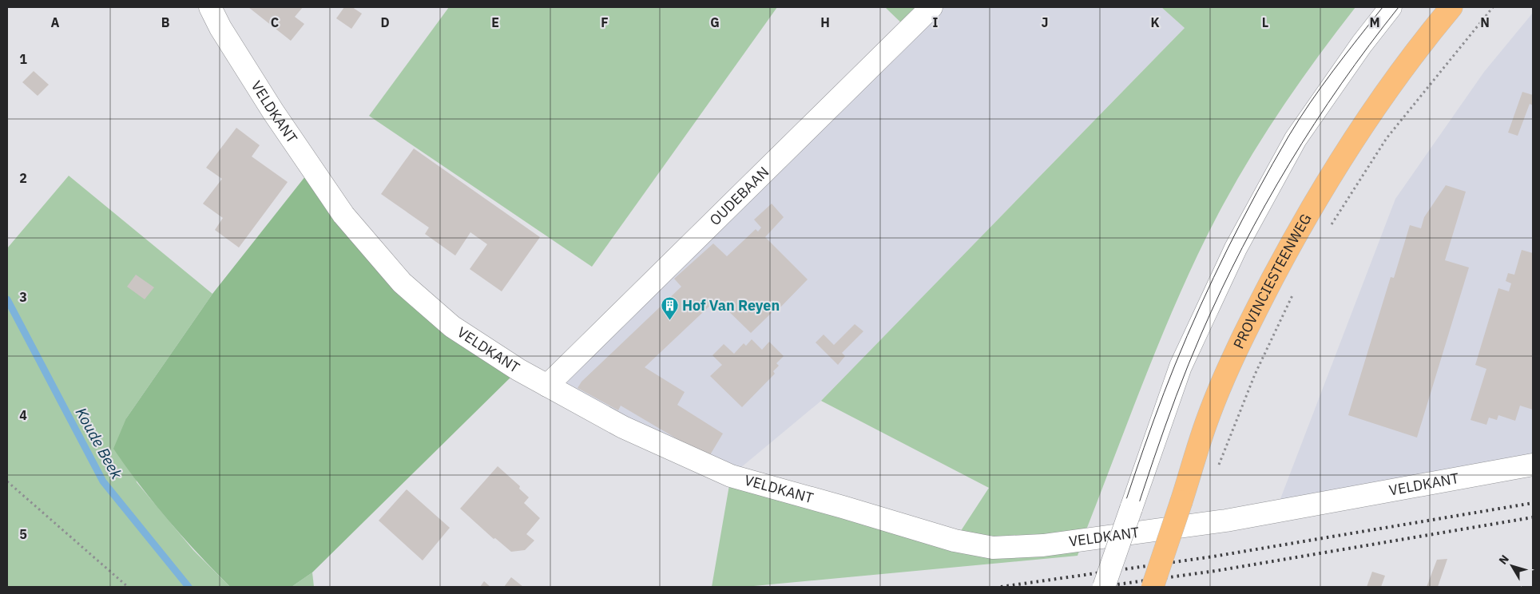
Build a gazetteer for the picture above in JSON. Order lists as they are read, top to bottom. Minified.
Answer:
{"streets":{"main road":["PROVINCIESTEENWEG"],"street":["VELDKANT","OUDEBAAN"]},"crossings":[["VELDKANT","OUDEBAAN"]],"water":["Koude Beek"],"places":{"building":["Hof Van Reyen"]},"north":"top left","grid":{"columns":["A","B","C","D","E","F","G","H","I","J","K","L","M","N"],"rows":["1","2","3","4","5"]}}
